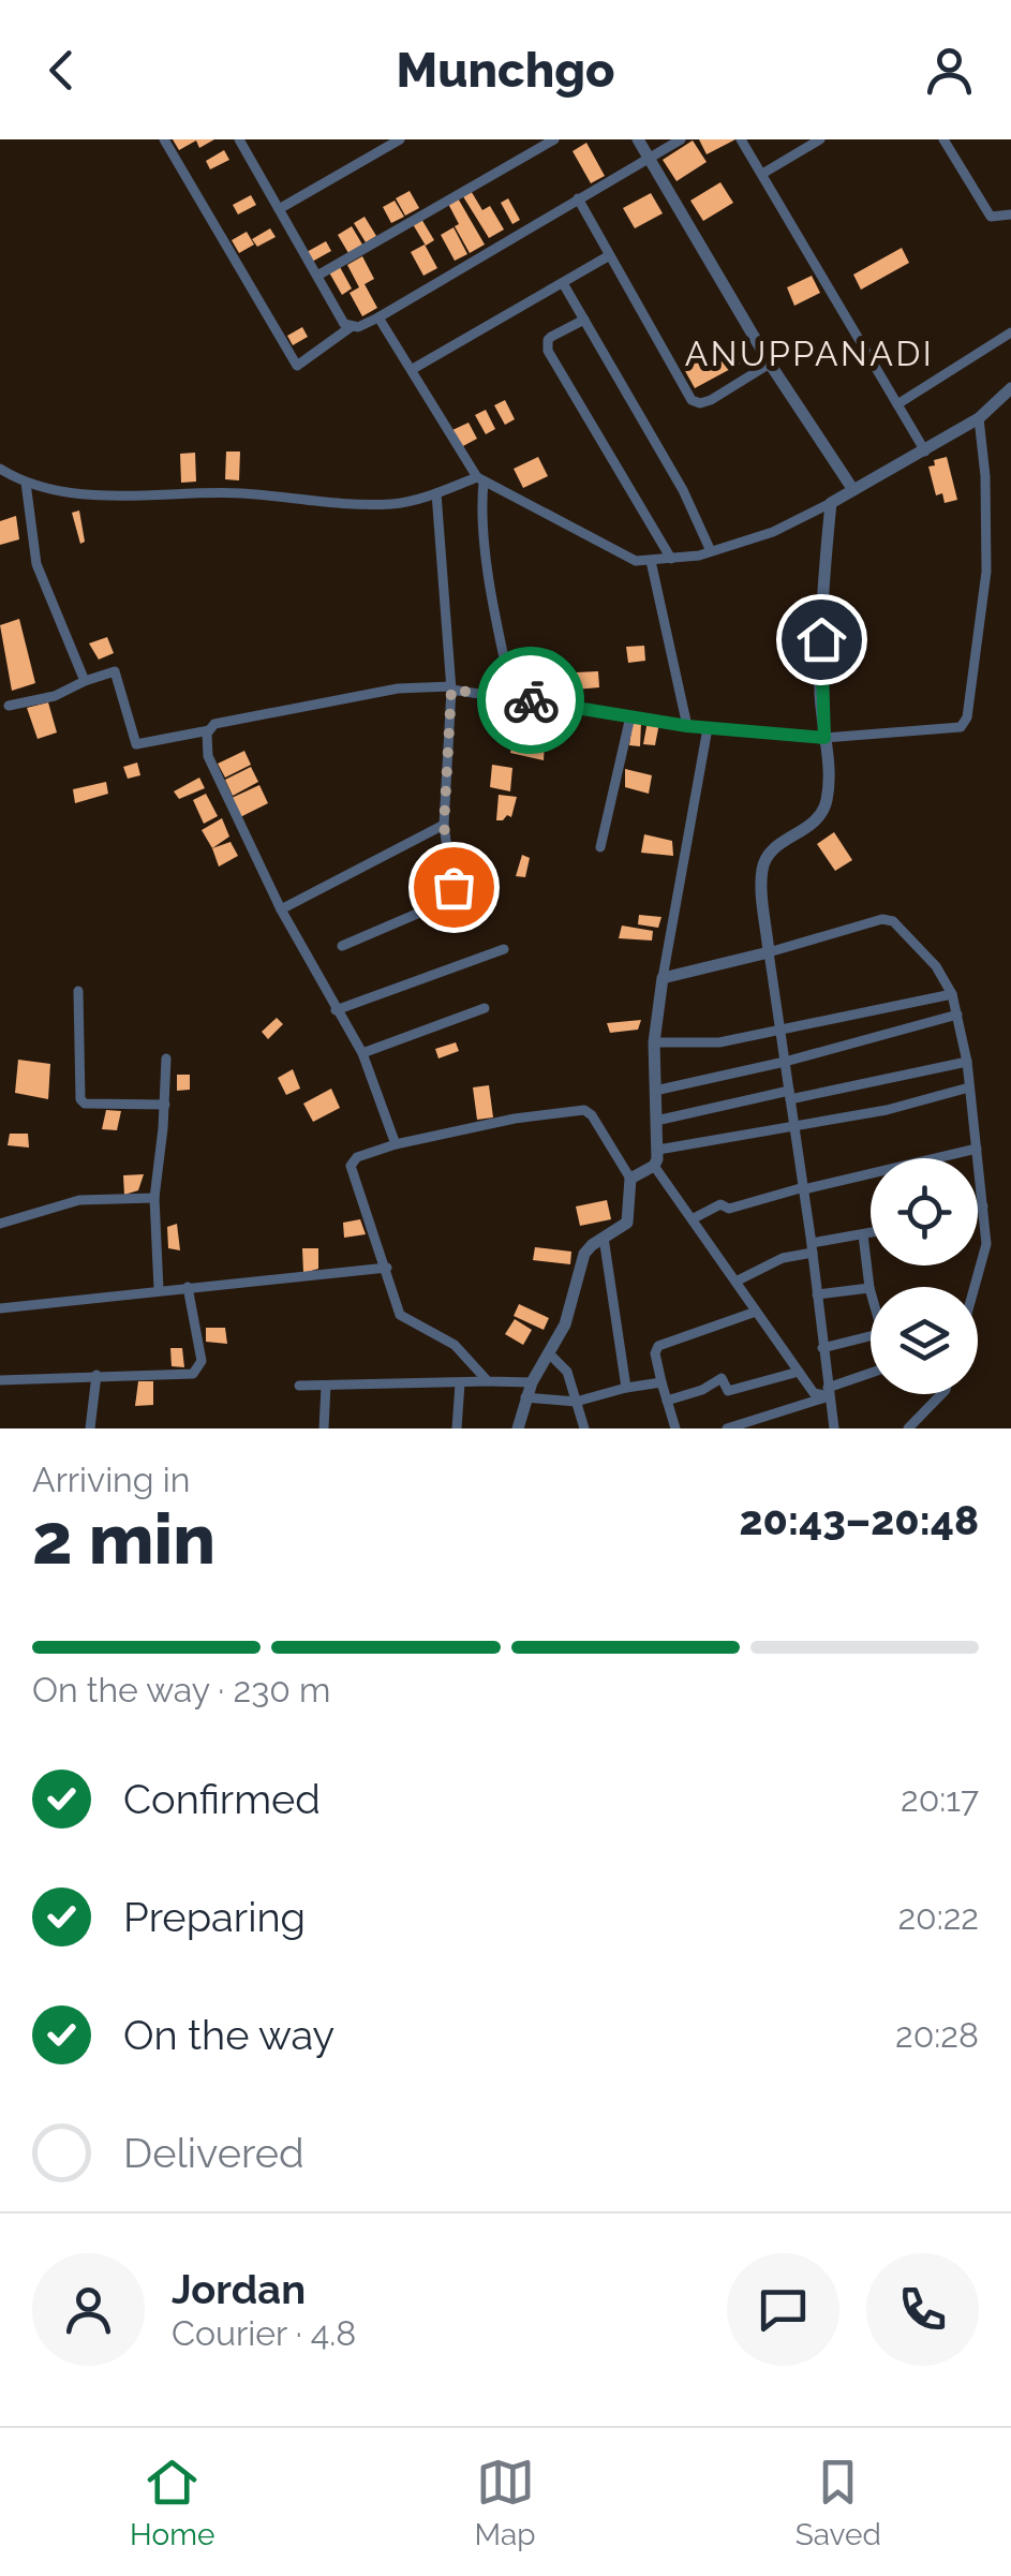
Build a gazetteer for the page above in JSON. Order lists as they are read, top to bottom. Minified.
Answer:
{"districts":["ANUPPANADI"],"page":{"header":"Munchgo","heading":["2 min","Arriving in","20:43–20:48"],"panel":["Jordan","Courier · 4.8"],"bar":"On the way · 230 m","list":[["Confirmed","20:17"],["Preparing","20:22"],["On the way","20:28"],"Delivered"],"tabs":["Home","Map","Saved"]}}
